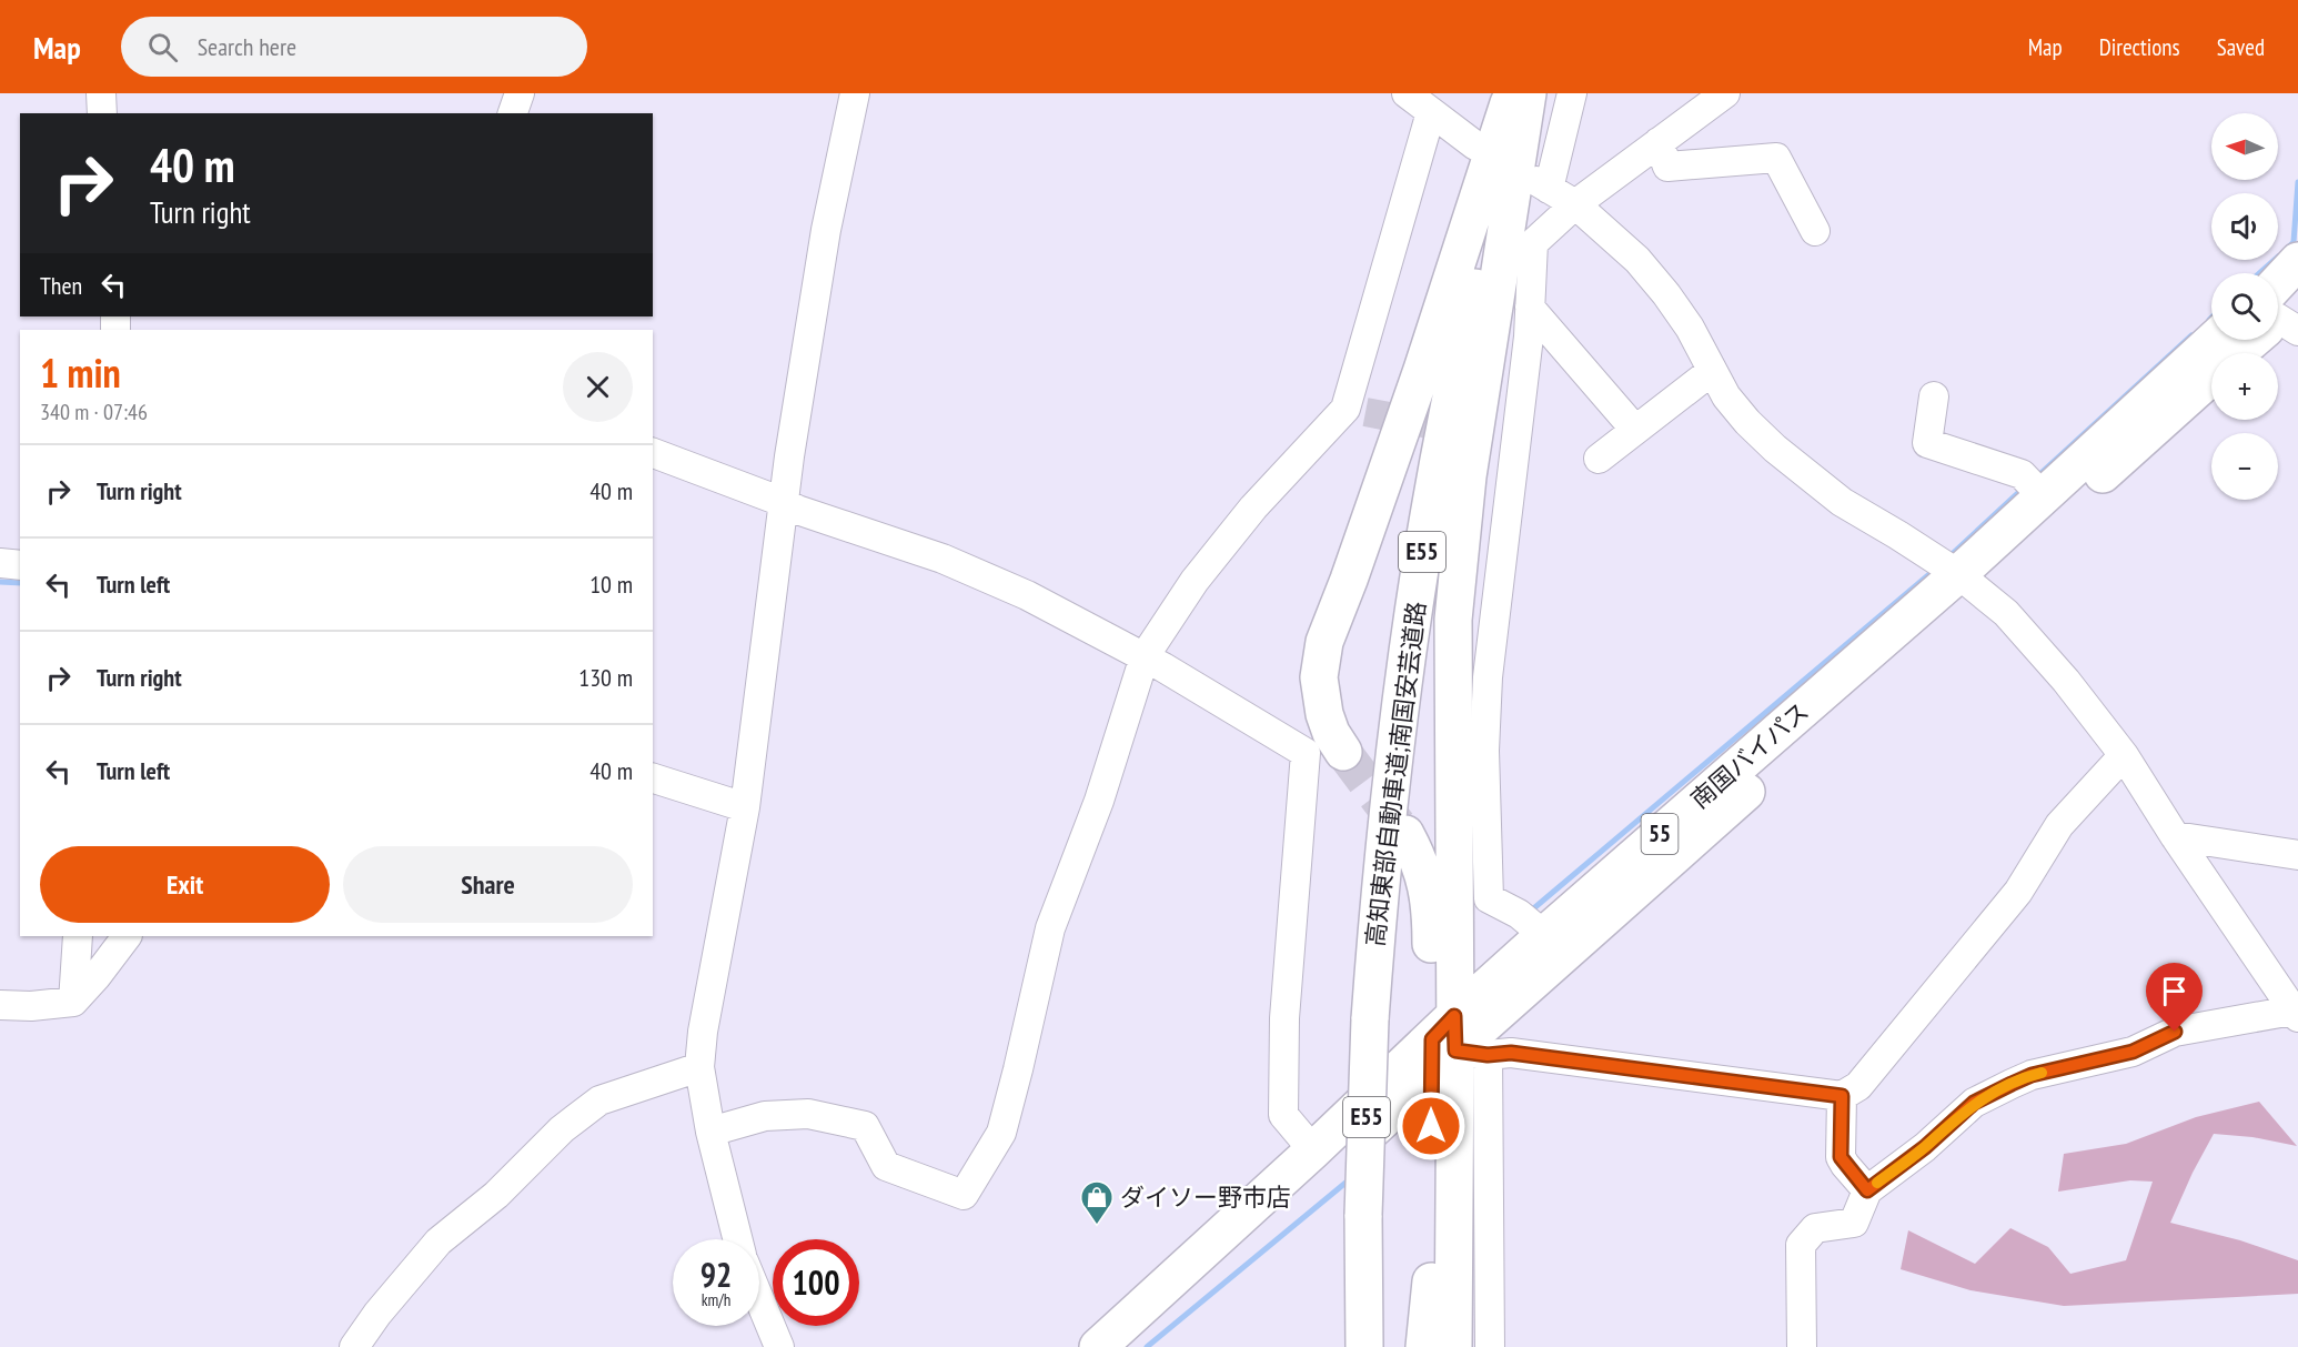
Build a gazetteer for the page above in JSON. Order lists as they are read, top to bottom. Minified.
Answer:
{"streets":{"highway":["E55","南国バイパス","高知東部自動車道;南国安芸道路","55"]},"places":{"shop":["ダイソー野市店"]},"north":"left","page":{"header":"Map","search":"Search here","nav":["Map","Directions","Saved"],"map_buttons":["+","−"],"turn":["40 m","Turn right"],"then":"Then","heading":["1 min","340 m · 07:46"],"list":[{"name":"Turn right","value":"40 m"},{"name":"Turn left","value":"10 m"},{"name":"Turn right","value":"130 m"},{"name":"Turn left","value":"40 m"}],"buttons":["Exit","Share"],"speed":"92 km/h","limit":"100"}}
